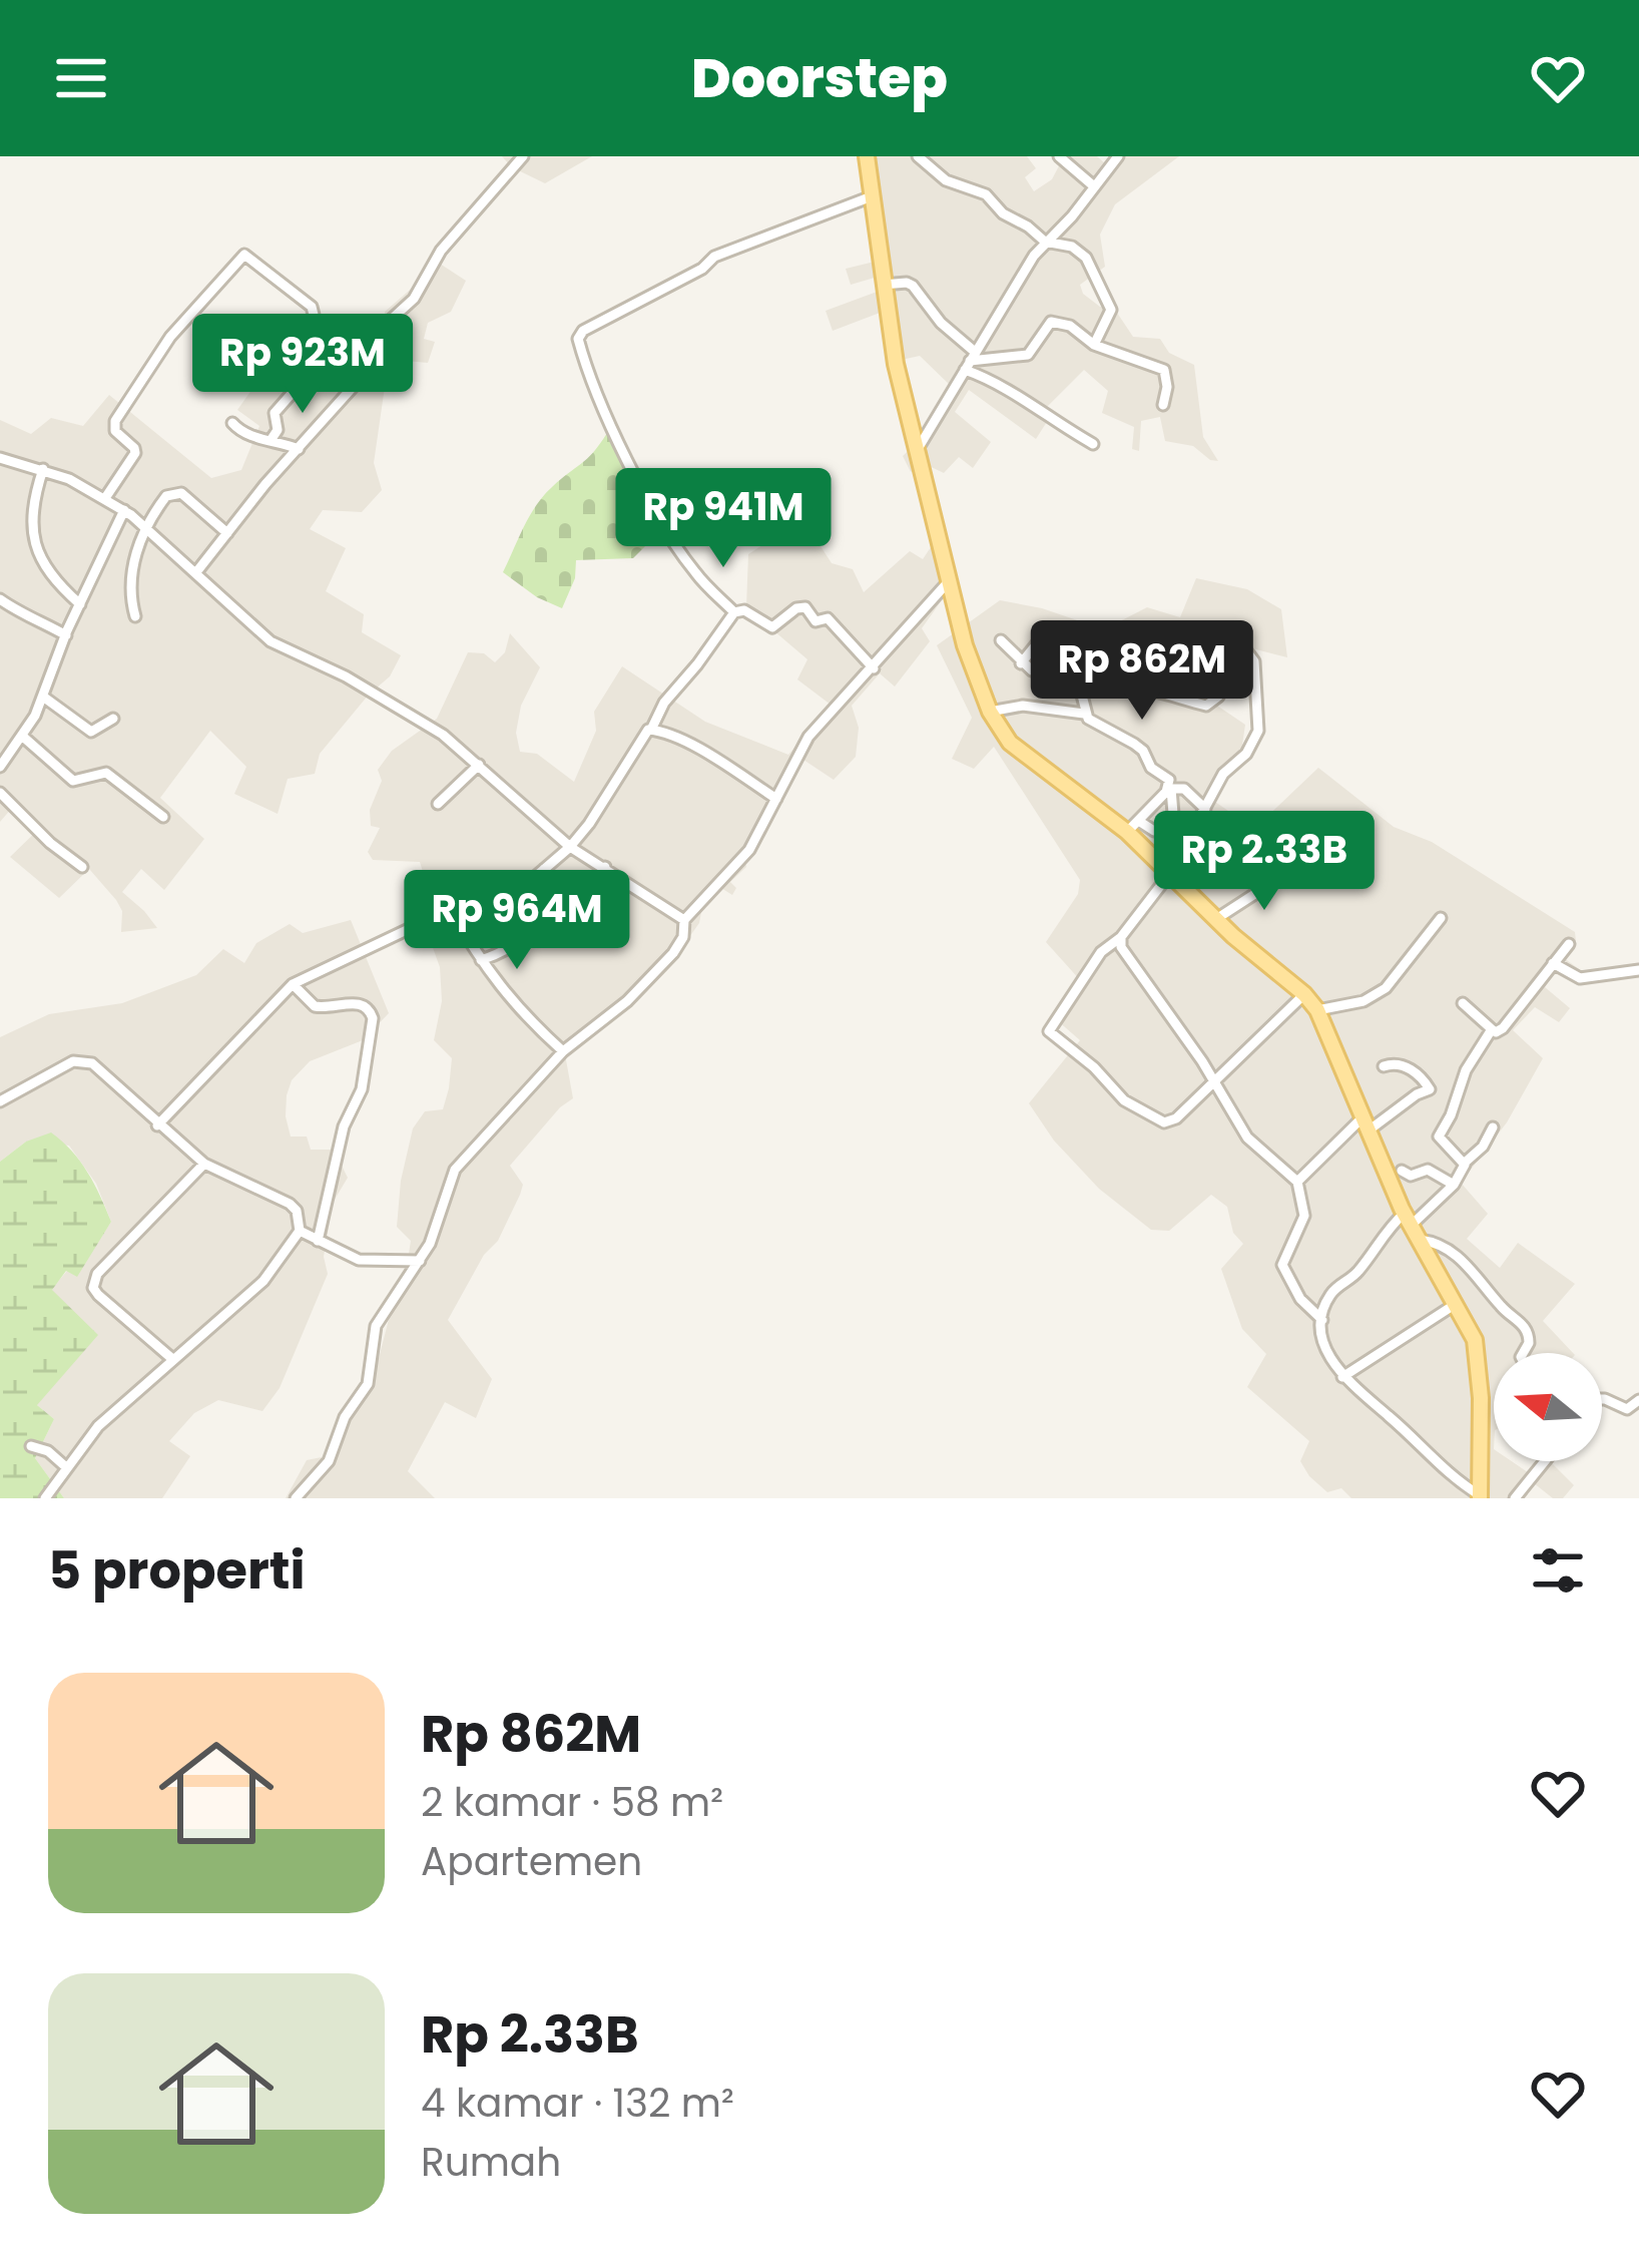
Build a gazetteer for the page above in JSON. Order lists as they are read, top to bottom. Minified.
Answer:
{"north":"left","page":{"header":"Doorstep","price":["Rp 923M","Rp 941M","Rp 862M","Rp 2.33B","Rp 964M"],"heading":"5 properti","list":[{"name":"Rp 862M","note":"2 kamar · 58 m² · Apartemen"},{"name":"Rp 2.33B","note":"4 kamar · 132 m² · Rumah"}]}}
